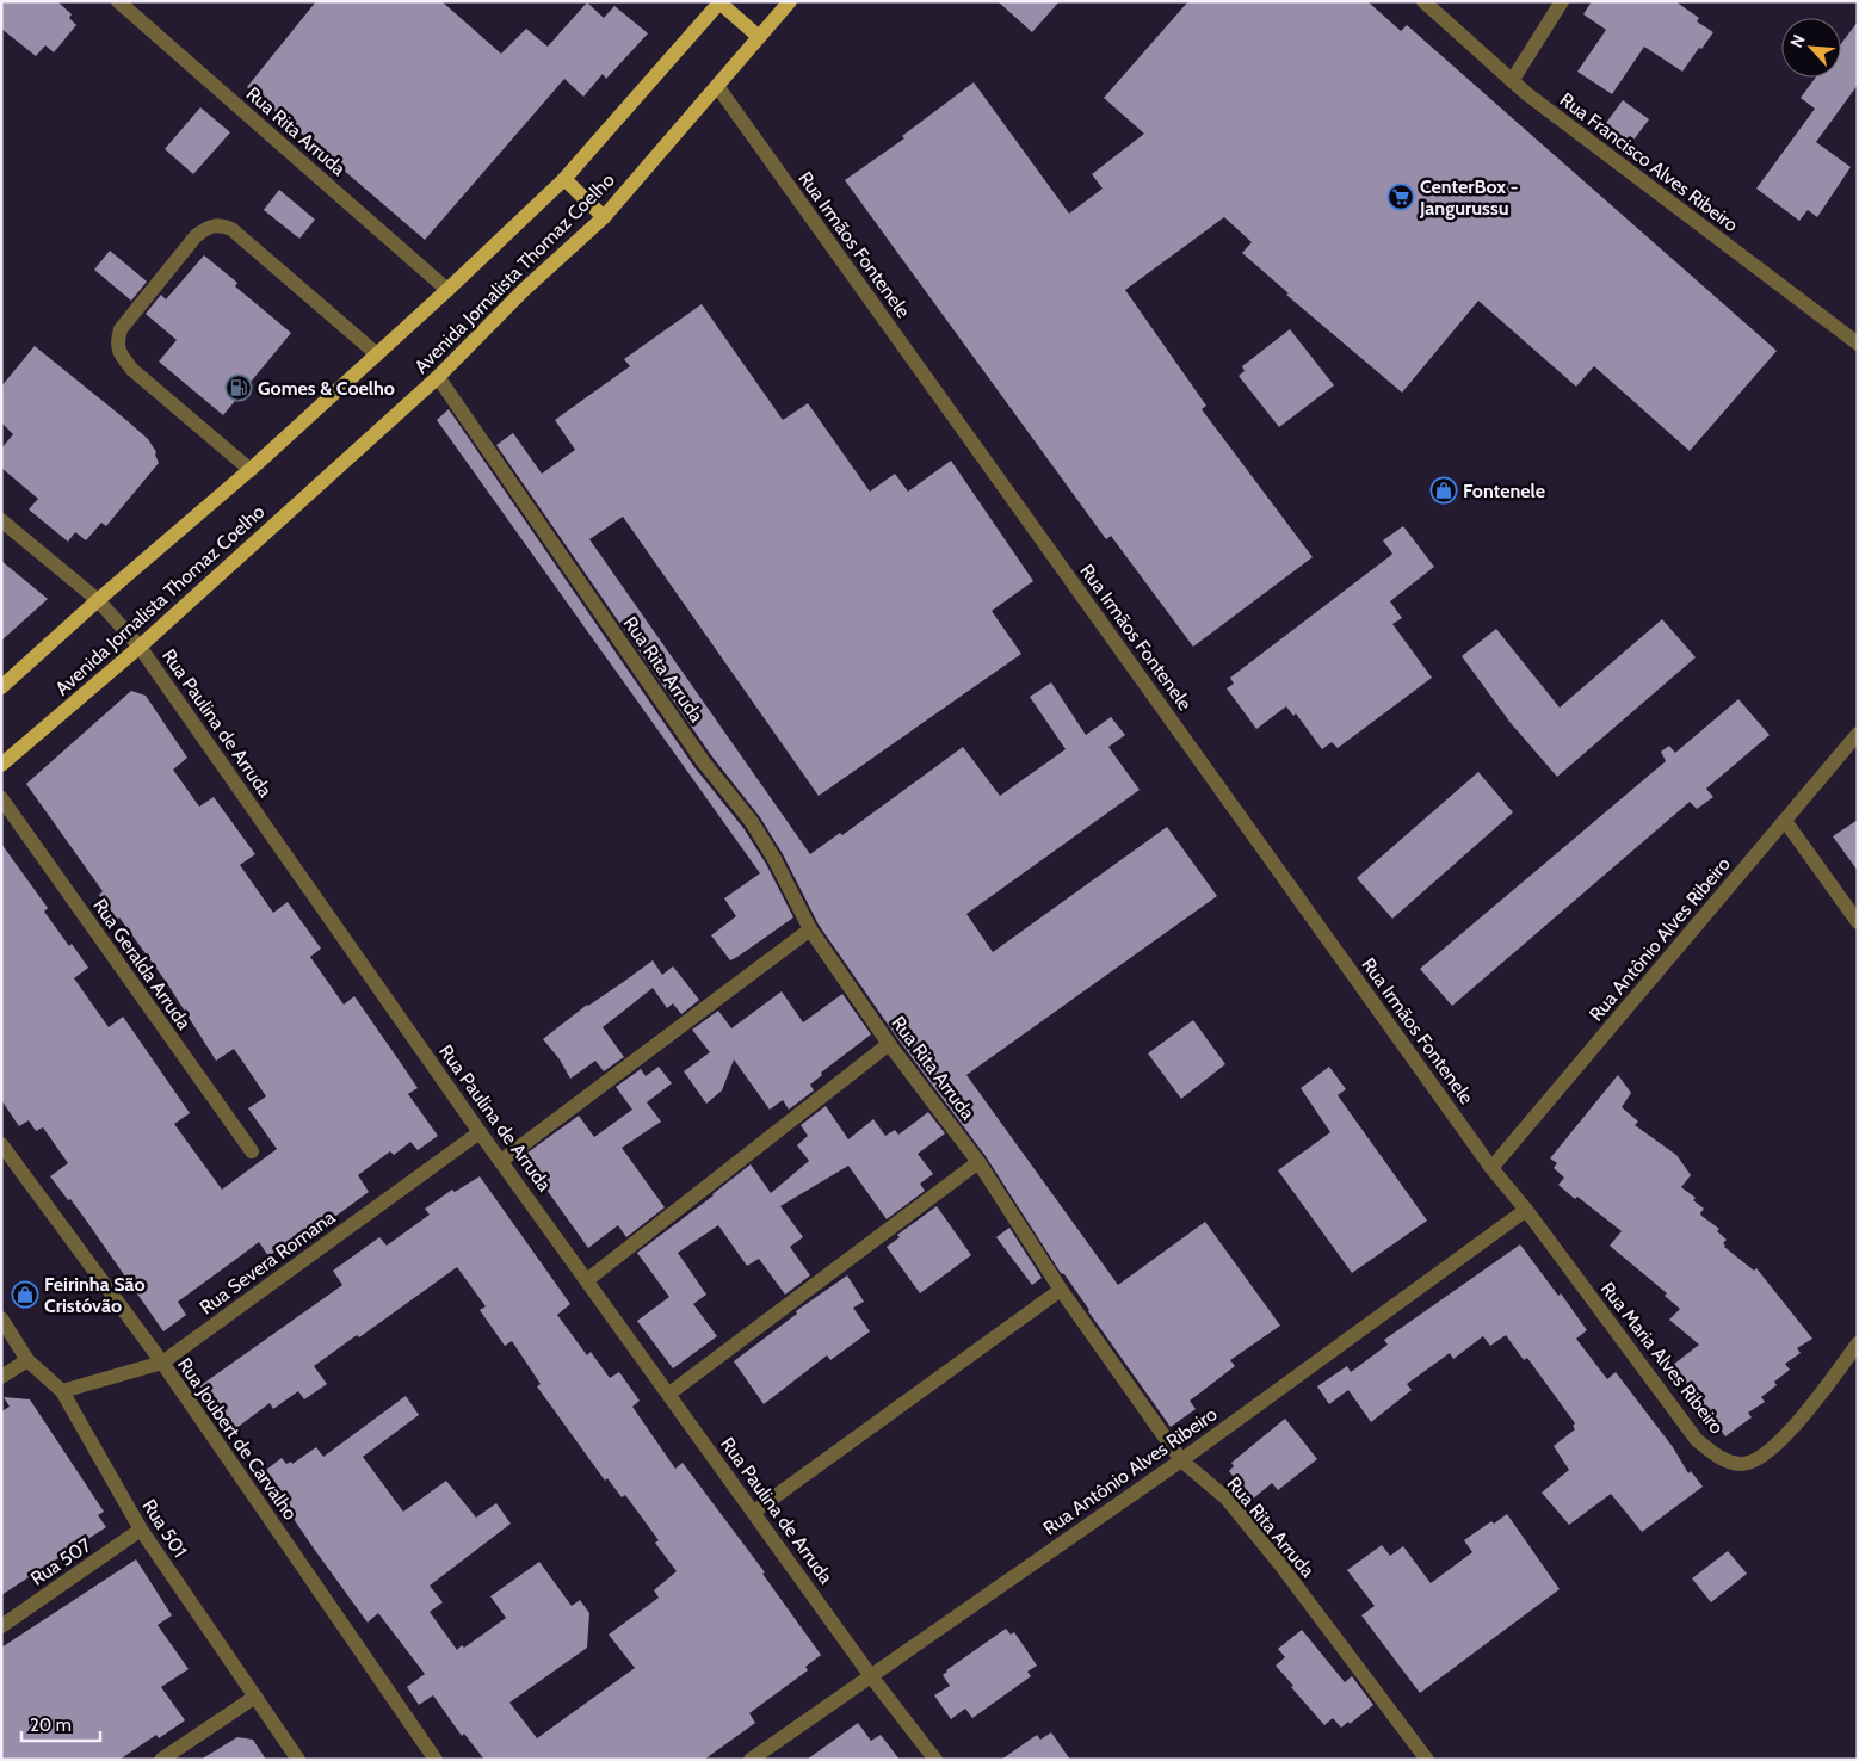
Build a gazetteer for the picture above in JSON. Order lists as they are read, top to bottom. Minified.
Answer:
{"streets":{"main road":["Avenida Jornalista Thomaz Coelho"],"street":["Rua Rita Arruda","Rua Francisco Alves Ribeiro","Rua Irmãos Fontenele","Rua Paulina de Arruda","Rua Antônio Alves Ribeiro","Rua Geralda Arruda","Rua Severa Romana","Rua Maria Alves Ribeiro","Rua Joubert de Carvalho","Rua 501","Rua 507"]},"crossings":[["Rua Rita Arruda","Avenida Jornalista Thomaz Coelho"],["Rua Rita Arruda","Rua Antônio Alves Ribeiro"],["Rua Irmãos Fontenele","Avenida Jornalista Thomaz Coelho"],["Rua Irmãos Fontenele","Rua Antônio Alves Ribeiro"],["Rua Irmãos Fontenele","Rua Maria Alves Ribeiro"],["Avenida Jornalista Thomaz Coelho","Rua Paulina de Arruda"],["Rua Paulina de Arruda","Rua Antônio Alves Ribeiro"],["Rua Paulina de Arruda","Rua Severa Romana"],["Rua Antônio Alves Ribeiro","Rua Maria Alves Ribeiro"],["Rua Severa Romana","Rua Joubert de Carvalho"],["Rua Severa Romana","Rua 501"],["Rua 501","Rua 507"]],"places":{"supermarket":["CenterBox - Jangurussu"],"fuel station":["Gomes & Coelho"],"shop":["Fontenele","Feirinha São Cristóvão"]},"scale_bar":"20 m","north":"top left"}
